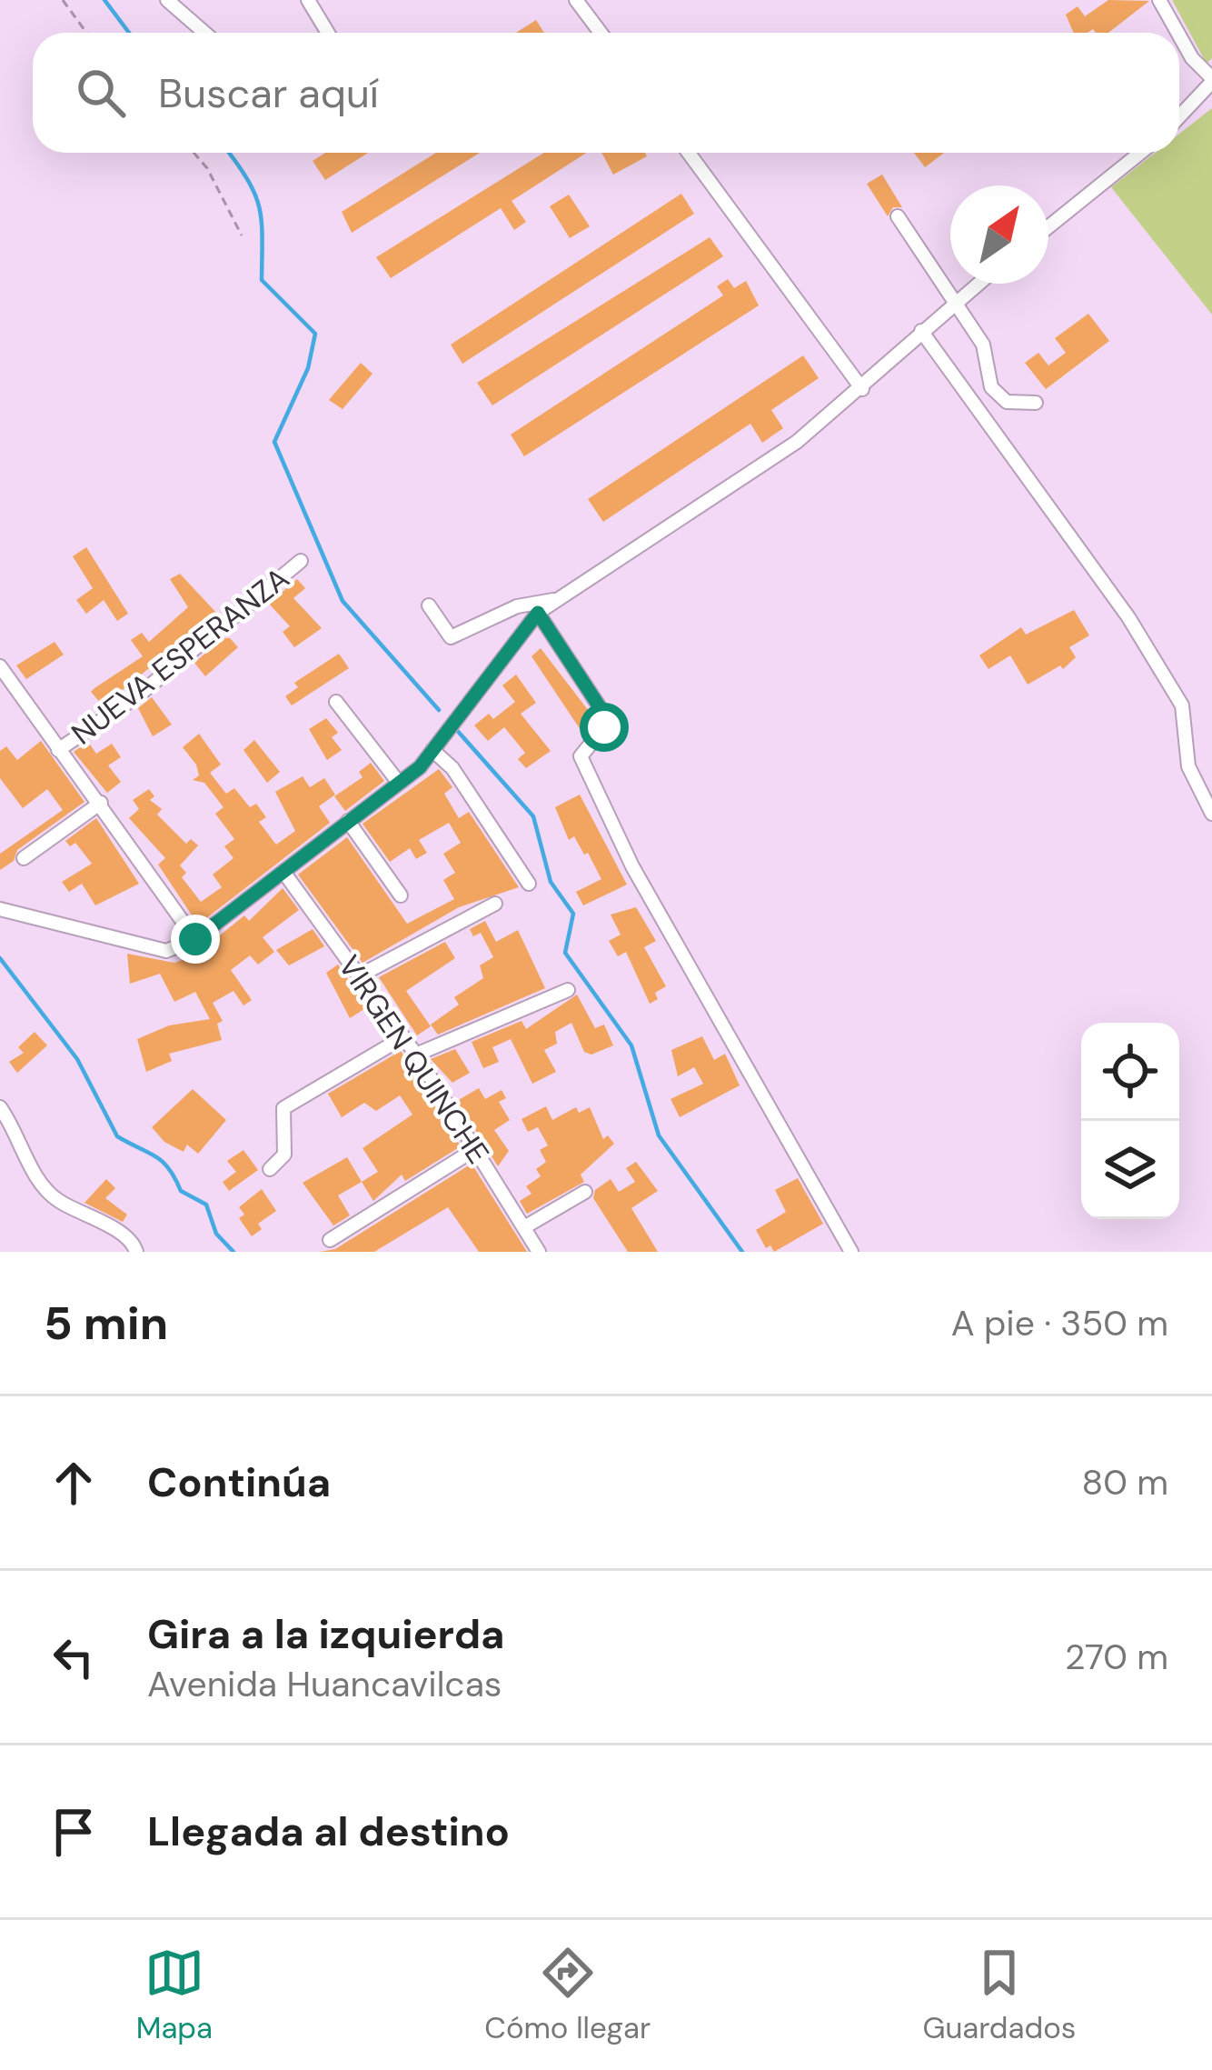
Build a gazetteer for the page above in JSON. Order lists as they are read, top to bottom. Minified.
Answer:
{"streets":{"street":["NUEVA ESPERANZA","VIRGEN QUINCHE"]},"north":"top right","page":{"search":"Buscar aquí","heading":["5 min","A pie · 350 m"],"list":[["Continúa","80 m"],["Gira a la izquierda","Avenida Huancavilcas","270 m"],"Llegada al destino"],"nav":["Mapa","Cómo llegar","Guardados"]}}
